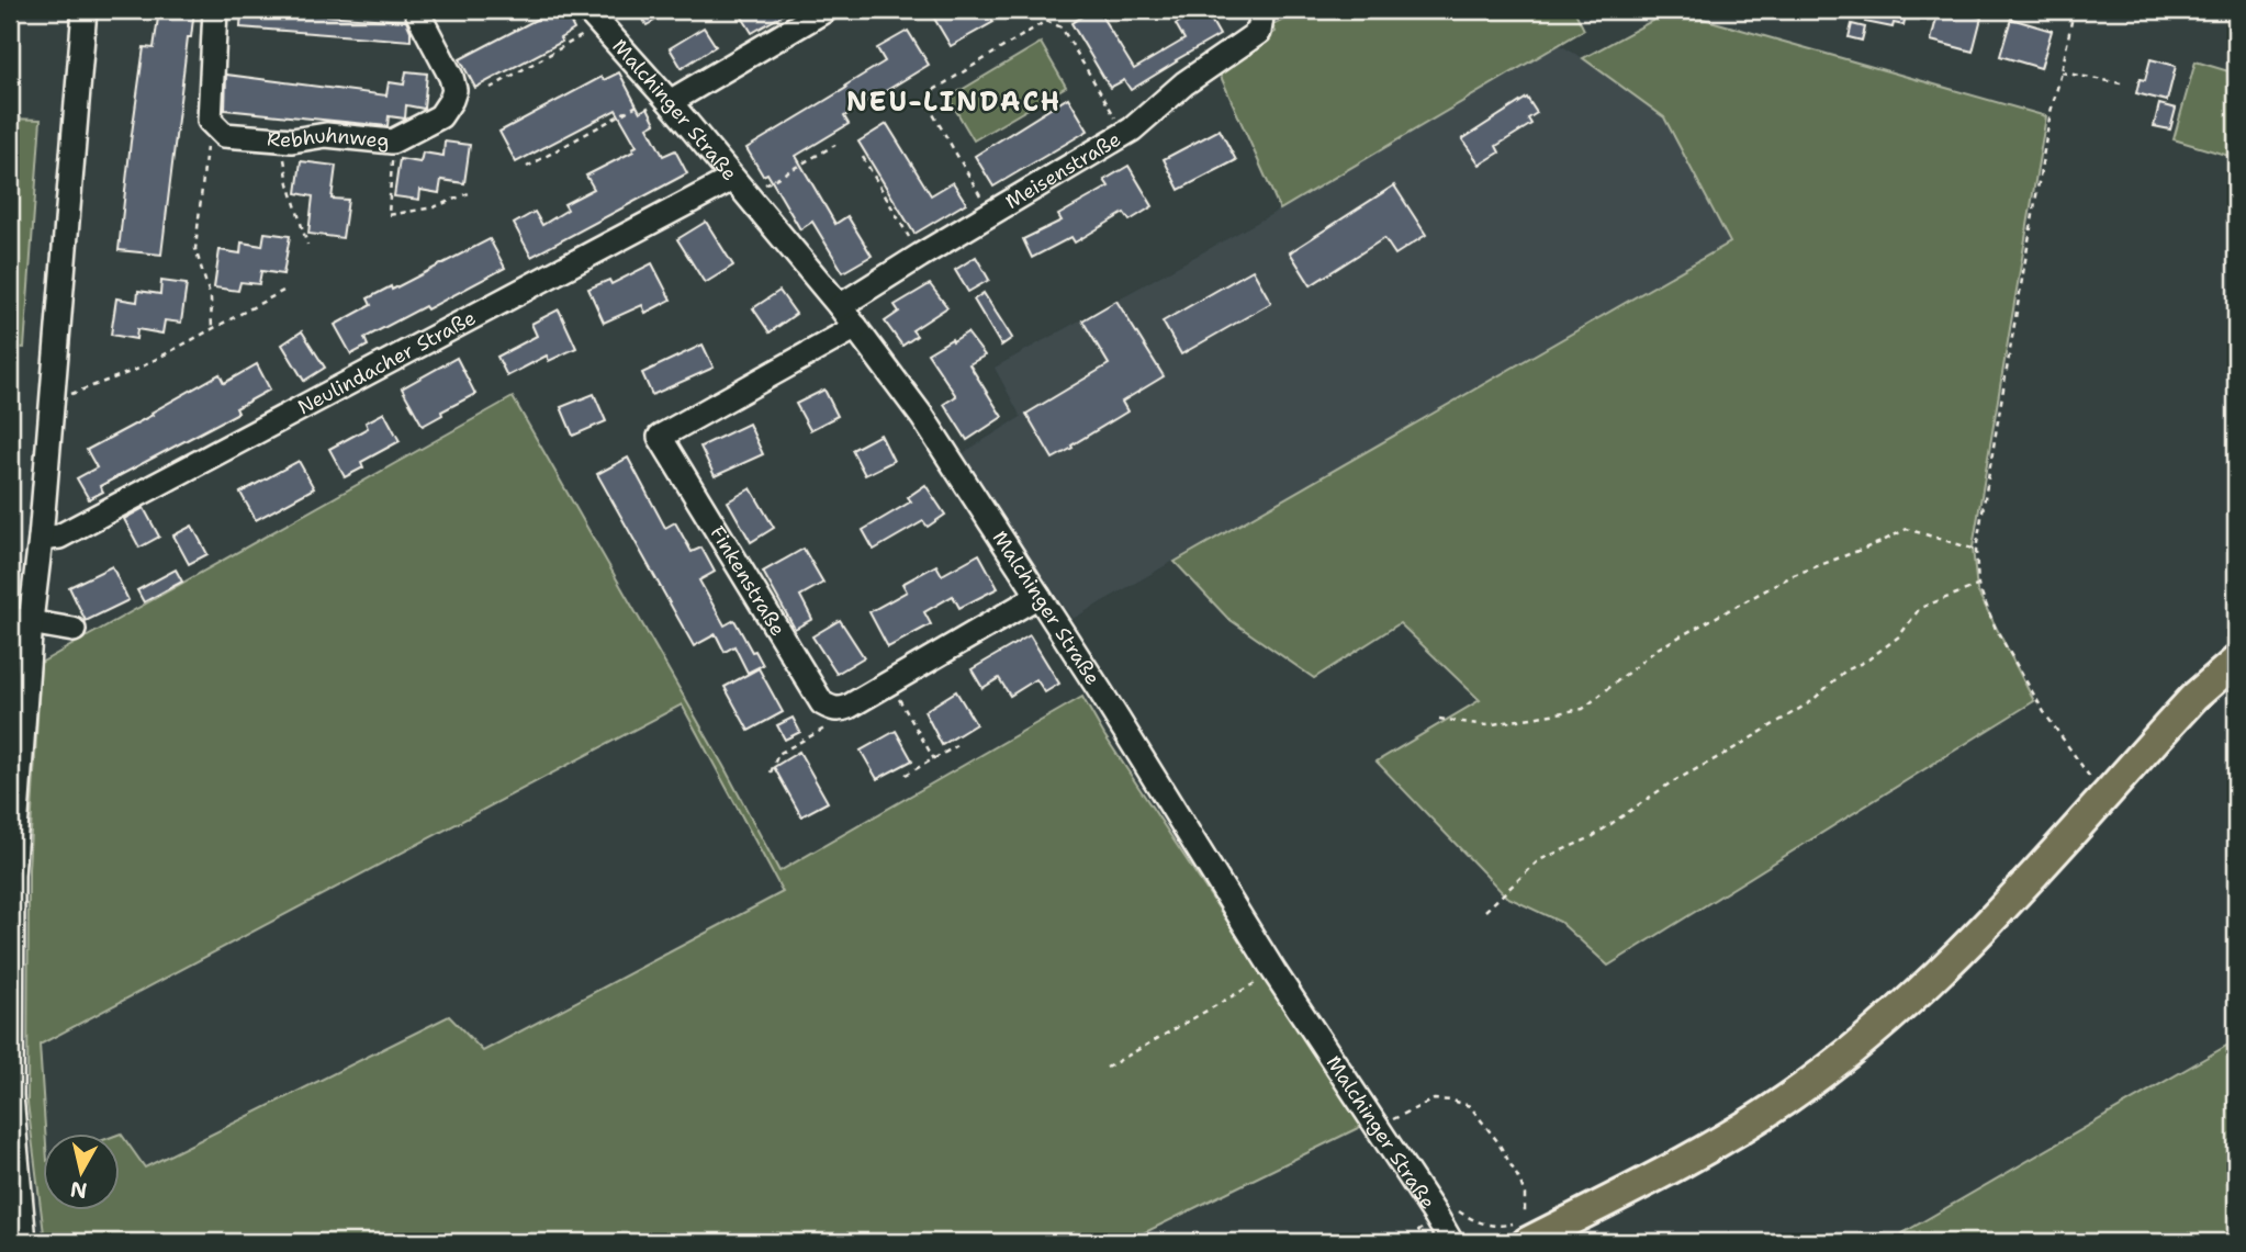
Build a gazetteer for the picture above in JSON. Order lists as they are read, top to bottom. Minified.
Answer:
{"streets":{"street":["Malchinger Straße","Rebhuhnweg","Meisenstraße","Neulindacher Straße","Finkenstraße"]},"crossings":[["Malchinger Straße","Meisenstraße"],["Malchinger Straße","Neulindacher Straße"],["Malchinger Straße","Finkenstraße"]],"districts":["NEU-LINDACH"],"north":"bottom"}
